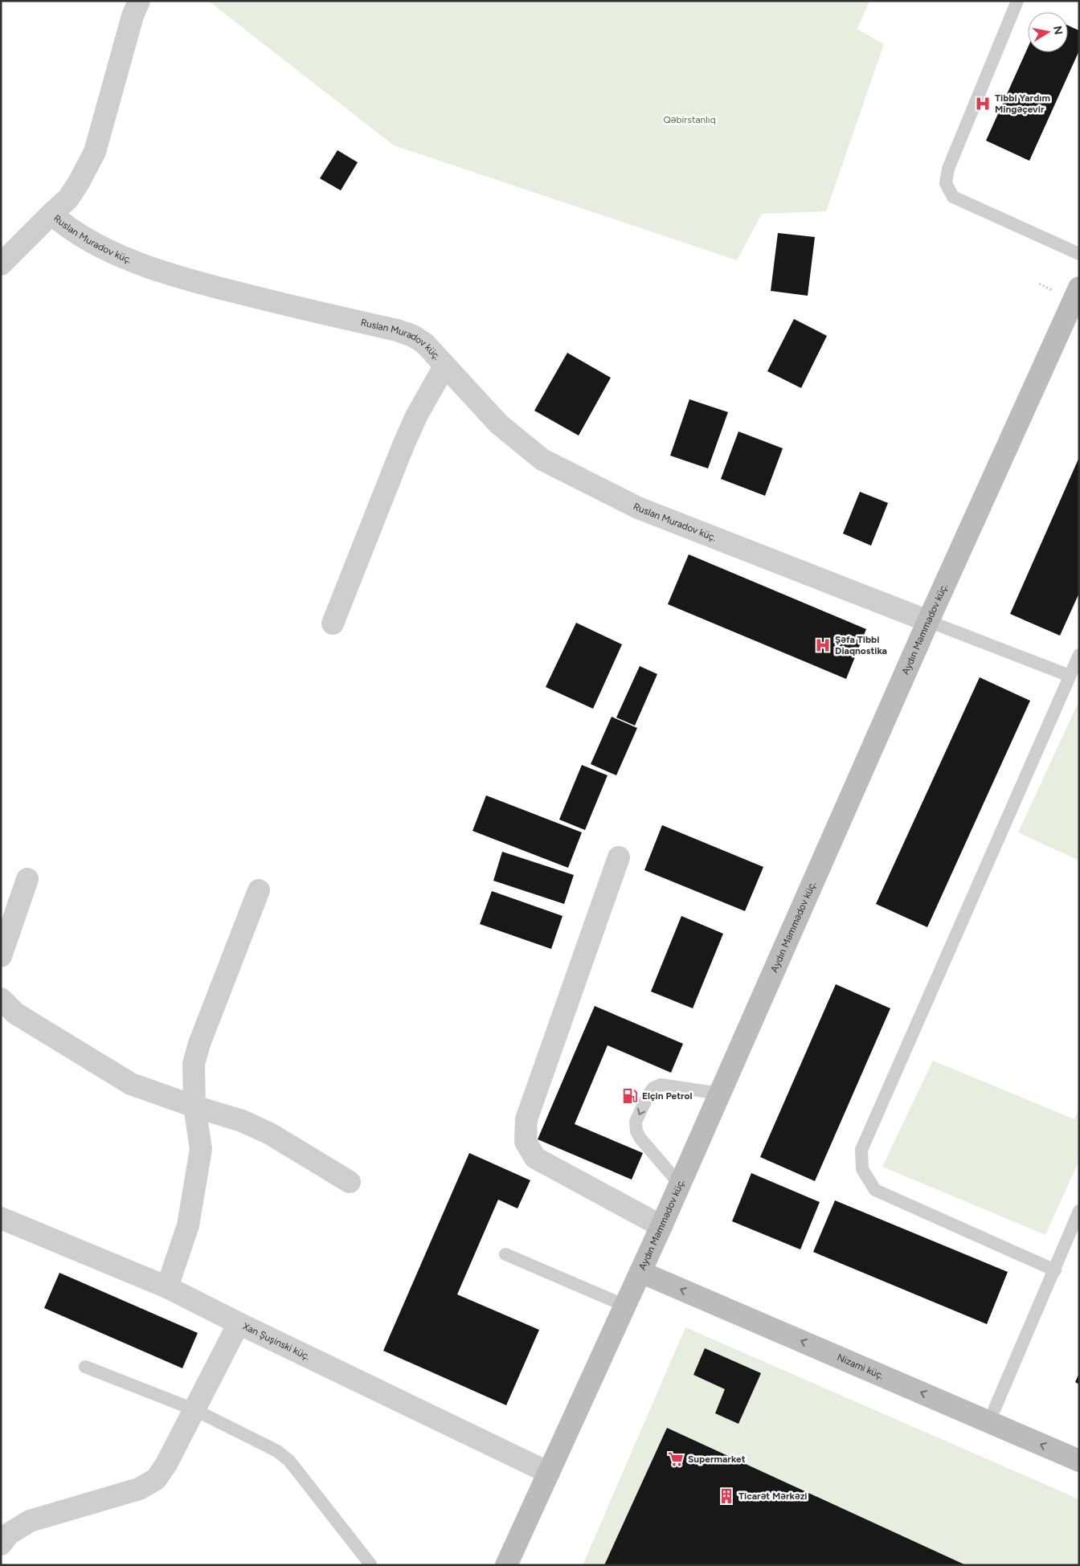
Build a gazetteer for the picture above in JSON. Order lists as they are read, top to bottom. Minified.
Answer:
{"streets":{"street":["Ruslan Muradov küç.","Aydın Məmmədov küç.","Xan Şuşinski küç.","Nizami küç."]},"crossings":[["Ruslan Muradov küç.","Aydın Məmmədov küç."],["Aydın Məmmədov küç.","Xan Şuşinski küç."],["Aydın Məmmədov küç.","Nizami küç."]],"one_way":["Nizami küç."],"parks":["Qəbirstanlıq"],"places":{"hospital":["Tibbi Yardım Mingəçevir","Şəfa Tibbi Diaqnostika"],"fuel station":["Elçin Petrol"],"supermarket":["Supermarket"],"building":["Ticarət Mərkəzi"]},"north":"right"}
